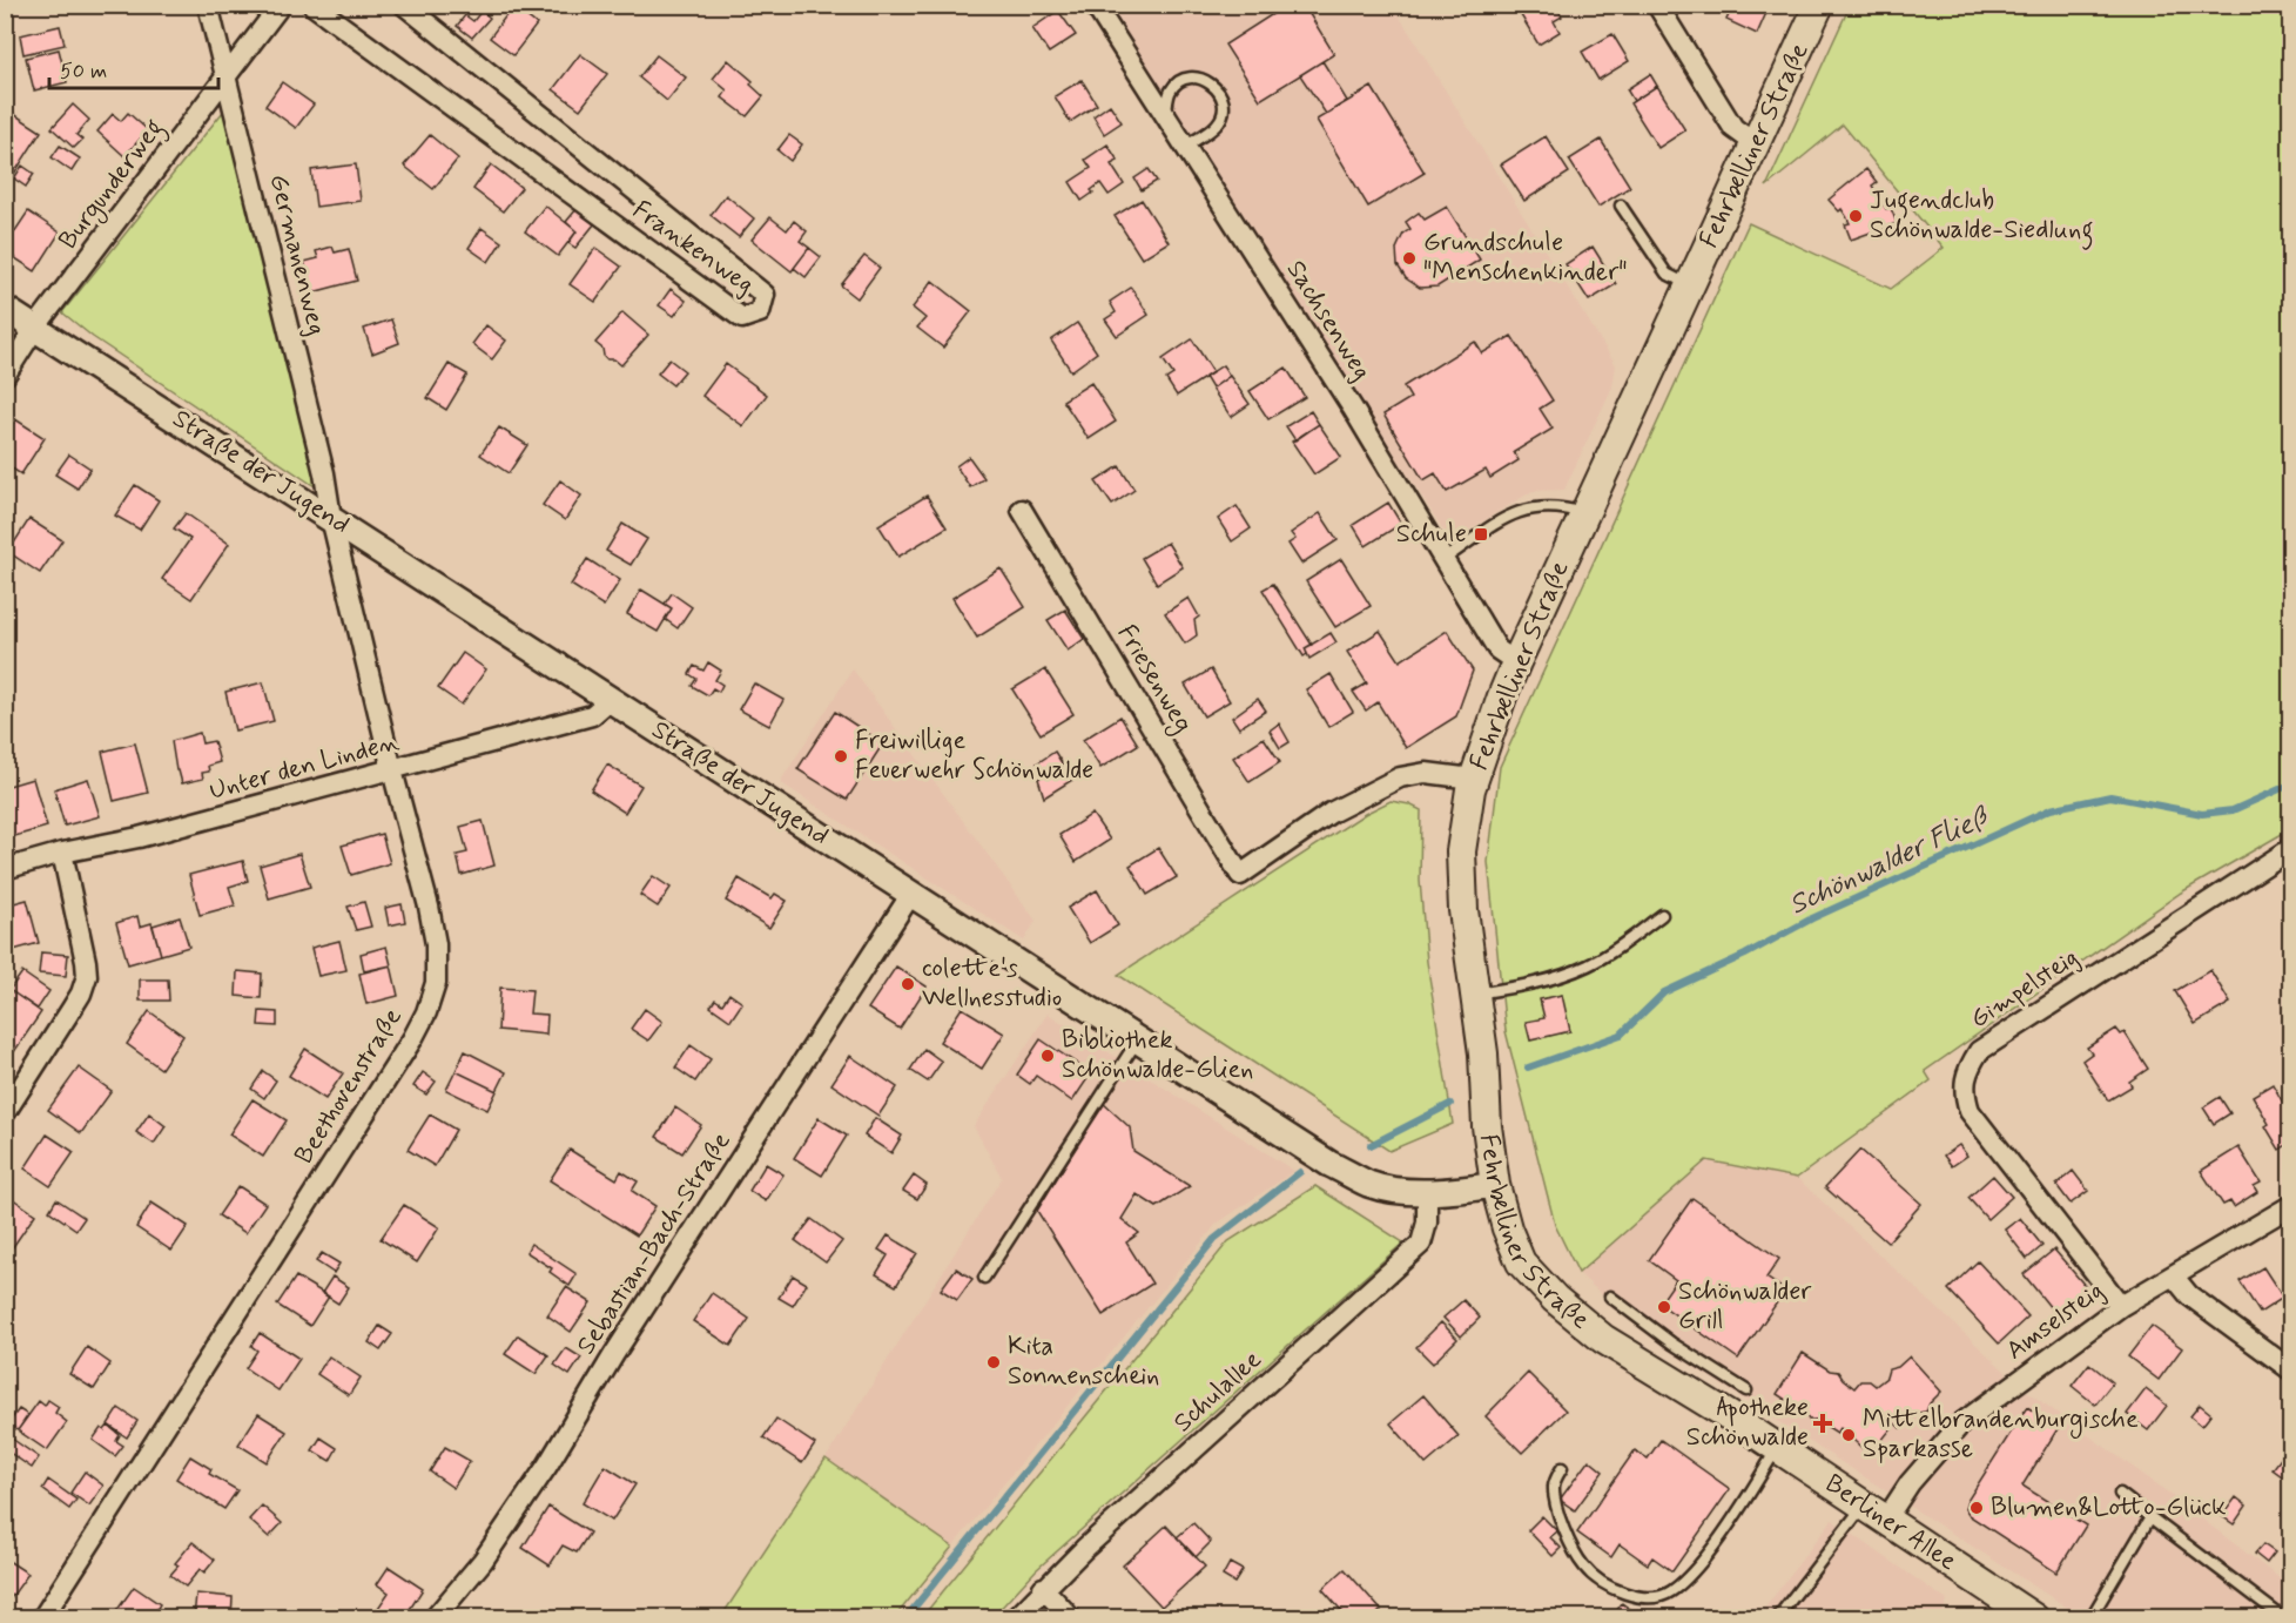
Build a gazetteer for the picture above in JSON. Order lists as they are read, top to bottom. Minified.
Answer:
{"streets":{"main road":["Fehrbelliner Straße","Berliner Allee"],"street":["Burgunderweg","Frankenweg","Germanenweg","Sachsenweg","Straße der Jugend","Friesenweg","Unter den Linden","Gimpelsteig","Beethovenstraße","Sebastian-Bach-Straße","Amselsteig","Schulallee"]},"crossings":[["Fehrbelliner Straße","Sachsenweg"],["Fehrbelliner Straße","Straße der Jugend"],["Fehrbelliner Straße","Friesenweg"],["Fehrbelliner Straße","Berliner Allee"],["Burgunderweg","Germanenweg"],["Burgunderweg","Straße der Jugend"],["Germanenweg","Straße der Jugend"],["Germanenweg","Beethovenstraße"],["Straße der Jugend","Unter den Linden"],["Straße der Jugend","Beethovenstraße"],["Straße der Jugend","Sebastian-Bach-Straße"],["Straße der Jugend","Schulallee"],["Unter den Linden","Beethovenstraße"],["Gimpelsteig","Amselsteig"],["Amselsteig","Berliner Allee"]],"water":["Schönwalder Fließ"],"places":{"other":["Jugendclub Schönwalde-Siedlung","Grundschule \"Menschenkinder\"","Freiwillige Feuerwehr Schönwalde","colette's Wellnesstudio","Bibliothek Schönwalde-Glien","Schönwalder Grill","Kita Sonnenschein","Mittelbrandenburgische Sparkasse","Blumen&Lotto-Glück"],"transit":["Schule"],"health":["Apotheke Schönwalde"]},"scale_bar":"50 m"}
